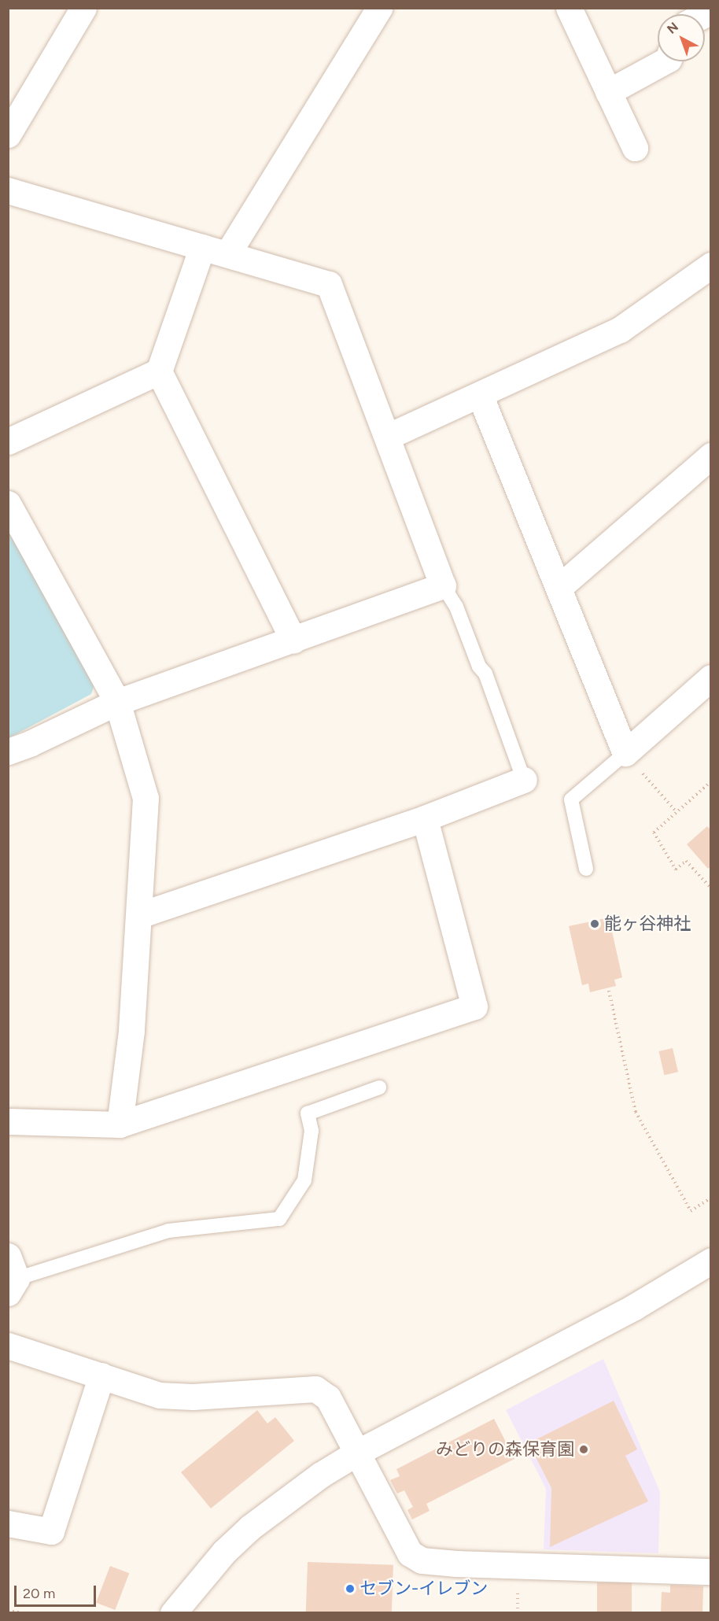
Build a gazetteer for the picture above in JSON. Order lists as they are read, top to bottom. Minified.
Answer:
{"places":["能ヶ谷神社","みどりの森保育園","セブン-イレブン"],"scale_bar":"20 m","north":"top left"}
